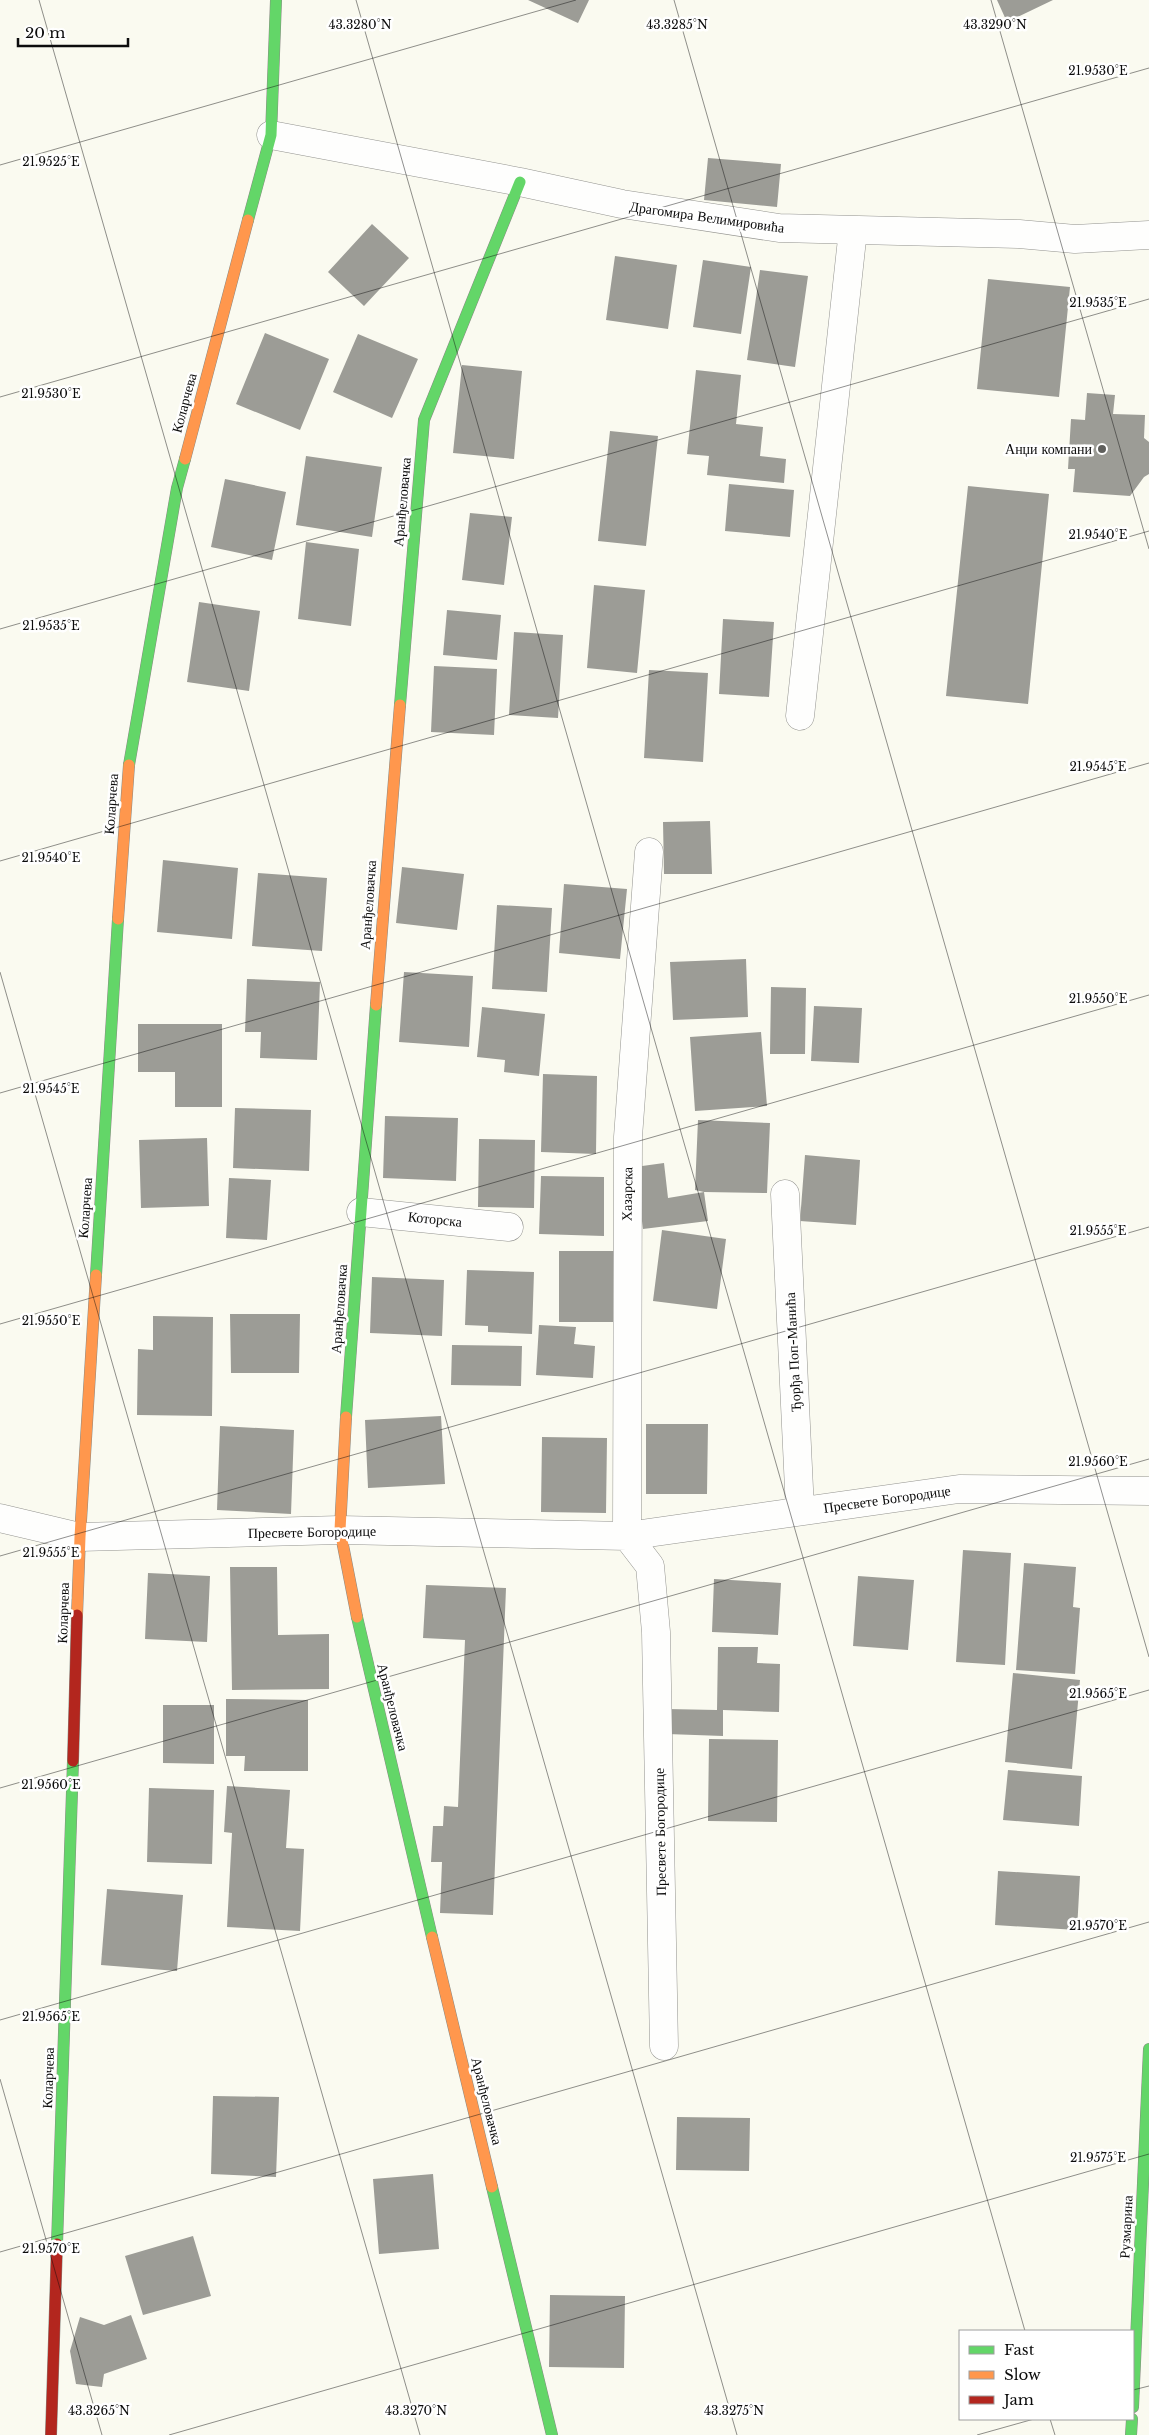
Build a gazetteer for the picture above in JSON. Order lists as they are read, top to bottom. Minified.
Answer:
{"streets":{"street":["Драгомира Велимировића","Коларчева","Аранђеловачка","Хазарска","Которска","Ђорђа Поп-Манића","Пресвете Богородице","Рузмарина"]},"crossings":[["Драгомира Велимировића","Коларчева"],["Драгомира Велимировића","Аранђеловачка"],["Коларчева","Пресвете Богородице"],["Аранђеловачка","Которска"],["Аранђеловачка","Пресвете Богородице"],["Хазарска","Пресвете Богородице"],["Ђорђа Поп-Манића","Пресвете Богородице"]],"places":["Анџи компани"],"legend":["Fast","Slow","Jam"],"scale_bar":"20 m","coordinates":["43.3280°N","43.3285°N","43.3290°N","21.9530°E","21.9525°E","21.9535°E","21.9540°E","21.9545°E","21.9550°E","21.9555°E","21.9560°E","21.9565°E","21.9570°E","21.9575°E","43.3265°N","43.3270°N","43.3275°N"]}
